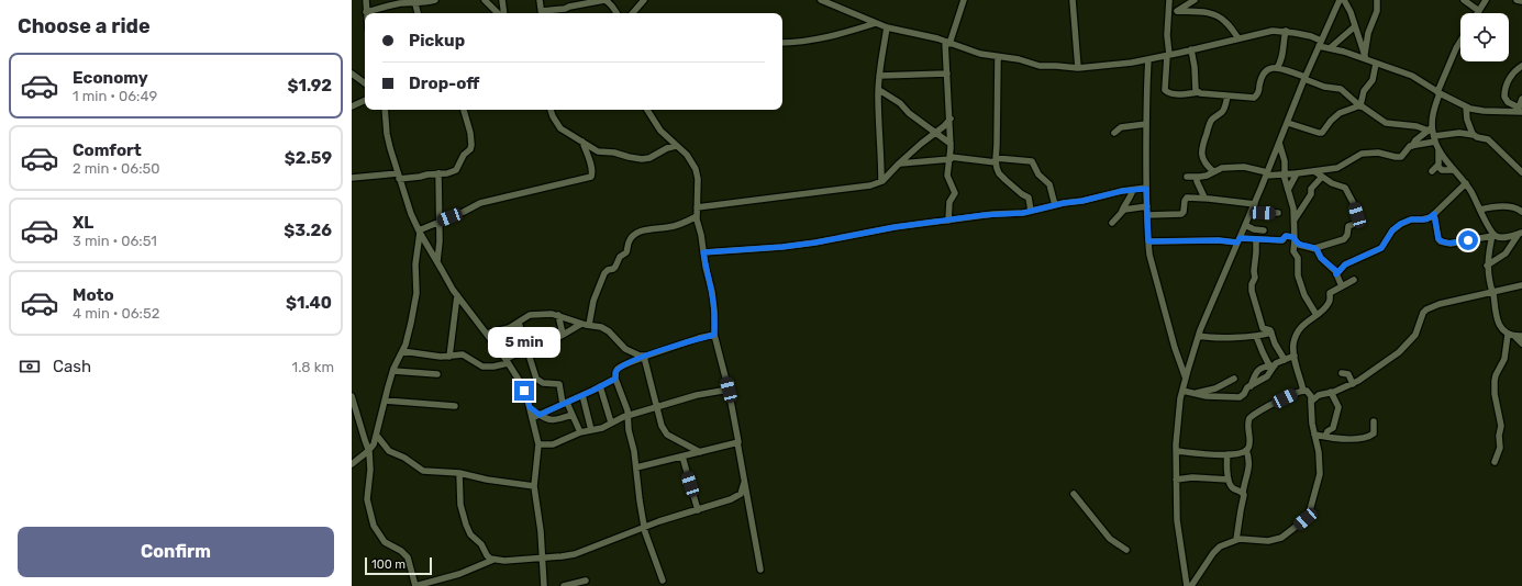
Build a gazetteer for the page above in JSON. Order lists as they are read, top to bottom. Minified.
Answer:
{"scale_bar":"100 m","page":{"heading":"Choose a ride","banner":["Pickup","Drop-off"],"list":[{"name":"Economy","note":"1 min · 06:49","value":"$1.92"},{"name":"Comfort","note":"2 min · 06:50","value":"$2.59"},{"name":"XL","note":"3 min · 06:51","value":"$3.26"},{"name":"Moto","note":"4 min · 06:52","value":"$1.40"}],"bubble":"5 min","pay":["Cash","1.8 km"],"buttons":"Confirm","scale":"100 m"}}
